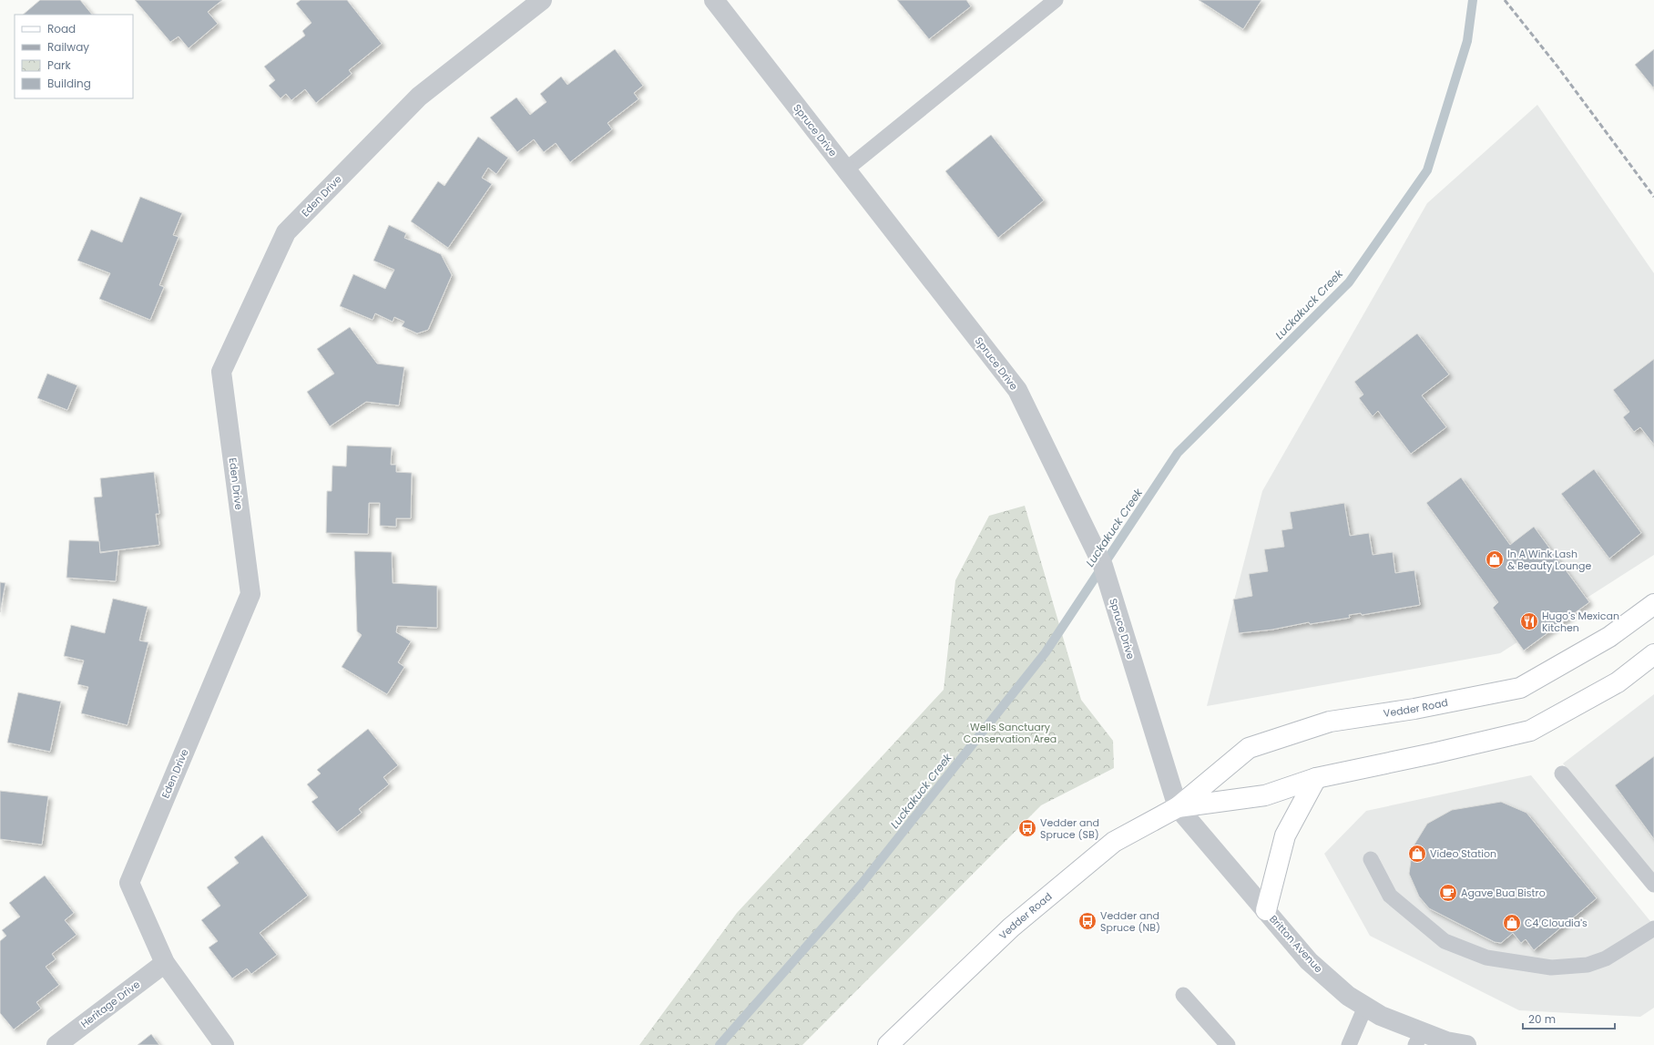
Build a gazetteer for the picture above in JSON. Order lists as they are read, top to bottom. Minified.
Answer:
{"streets":{"main road":["Vedder Road"],"street":["Spruce Drive","Eden Drive","Britton Avenue","Heritage Drive"]},"crossings":[["Spruce Drive","Vedder Road"],["Spruce Drive","Britton Avenue"],["Eden Drive","Heritage Drive"],["Vedder Road","Britton Avenue"]],"water":["Luckakuck Creek"],"parks":["Wells Sanctuary Conservation Area"],"places":{"shop":["In A Wink Lash & Beauty Lounge","Video Station","C4 Cloudia's"],"restaurant":["Hugo's Mexican Kitchen"],"bus stop":["Vedder and Spruce (SB)","Vedder and Spruce (NB)"],"cafe":["Agave Bua Bistro"]},"legend":["Road","Railway","Park","Building"],"scale_bar":"20 m"}
